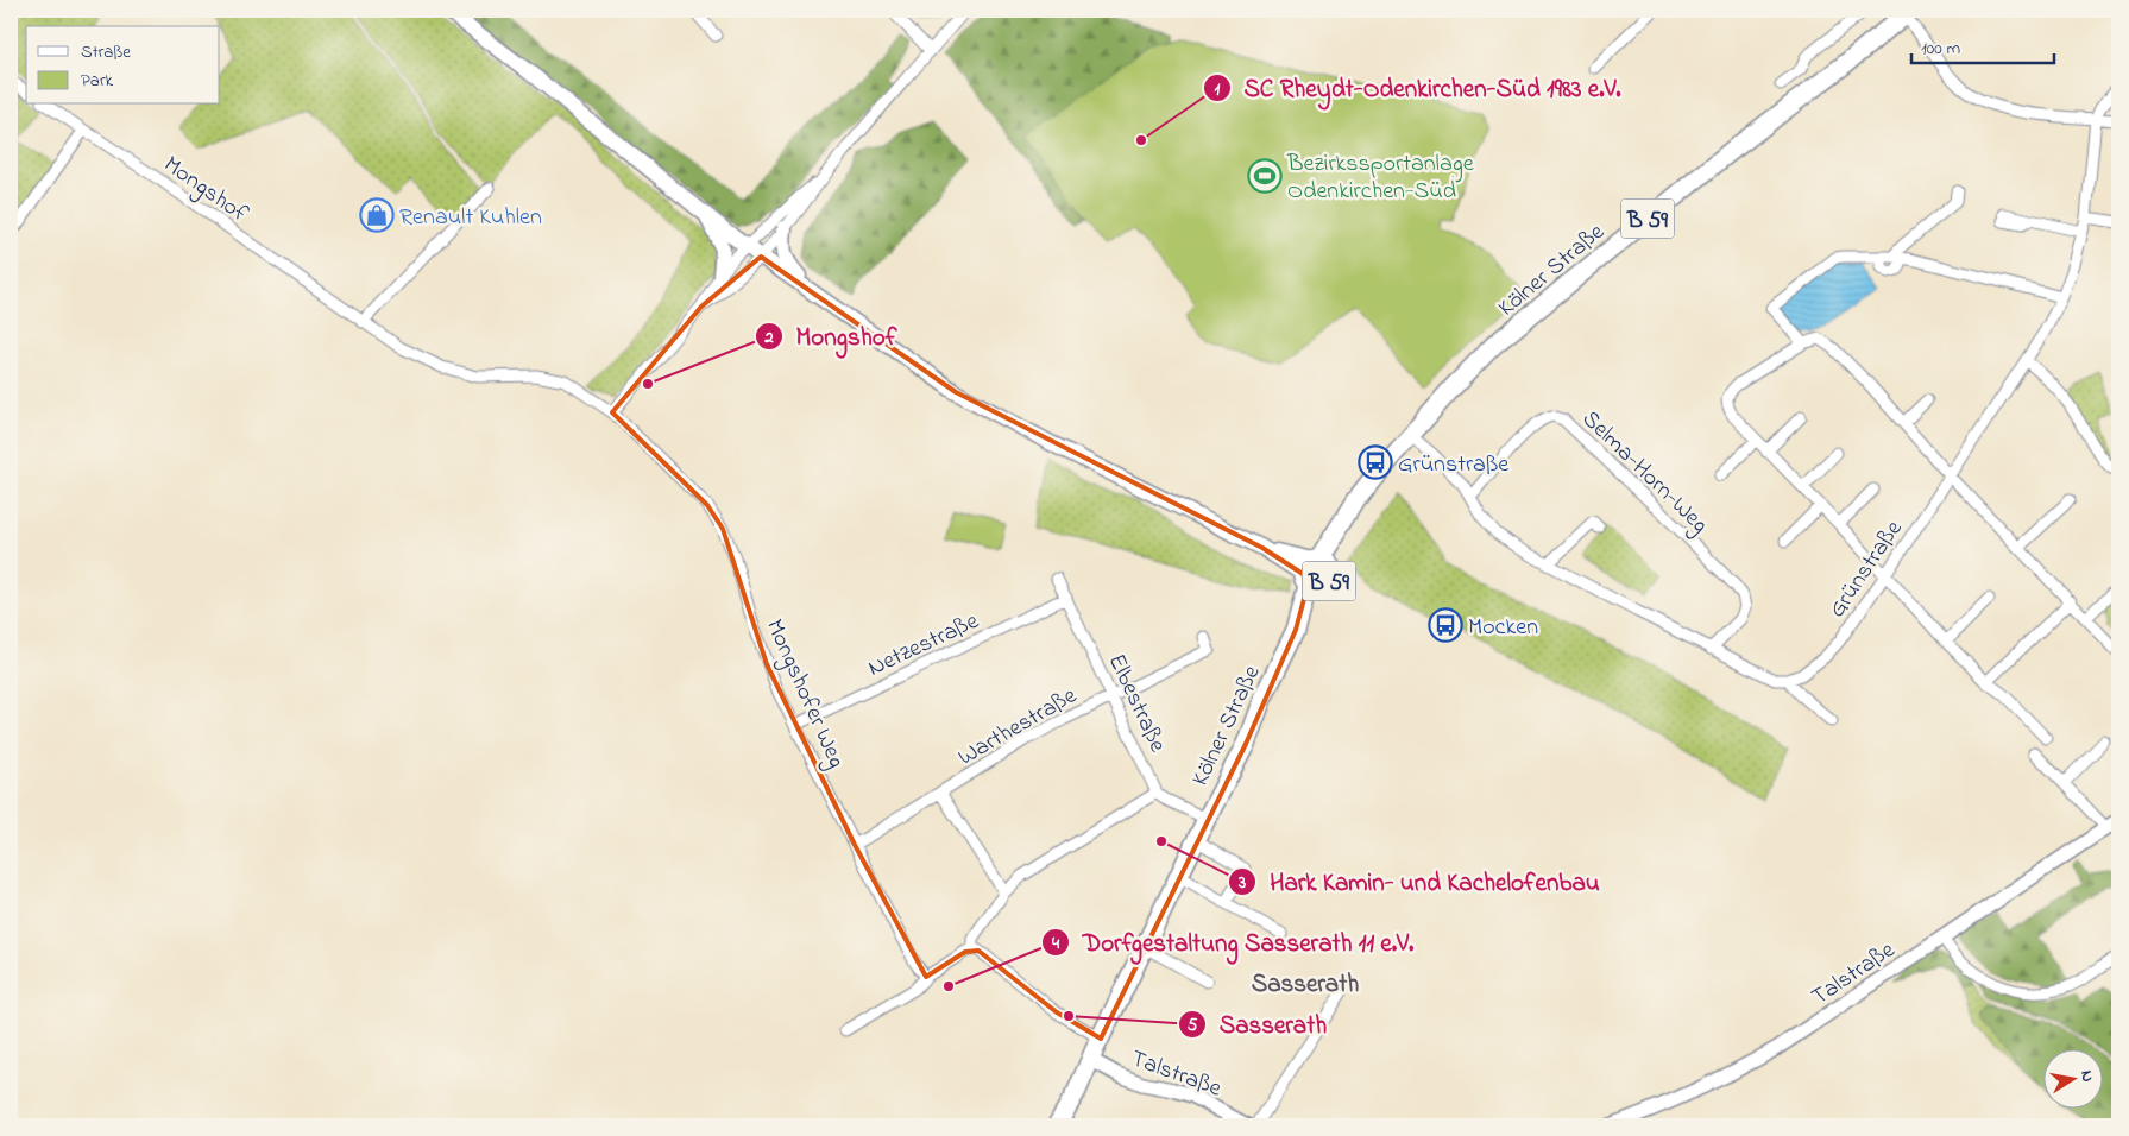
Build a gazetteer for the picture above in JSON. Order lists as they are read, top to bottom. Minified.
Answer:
{"streets":{"main road":["B 59","Kölner Straße"],"street":["Mongshof","Selma-Horn-Weg","Grünstraße","Netzestraße","Mongshofer Weg","Elbestraße","Warthestraße","Talstraße"]},"crossings":[["Mongshof","Mongshofer Weg"],["Kölner Straße","Talstraße"],["Netzestraße","Mongshofer Weg"],["Netzestraße","Elbestraße"],["Mongshofer Weg","Warthestraße"],["Elbestraße","Warthestraße"]],"districts":["Sasserath"],"places":{"other":["SC Rheydt-Odenkirchen-Süd 1983 e.V.","Mongshof","Hark Kamin- und Kachelofenbau","Dorfgestaltung Sasserath 11 e.V.","Sasserath"],"sports":["Bezirkssportanlage Odenkirchen-Süd"],"shop":["Renault Kuhlen"],"bus stop":["Grünstraße","Mocken"]},"legend":["Straße","Park"],"scale_bar":"100 m","north":"right"}
